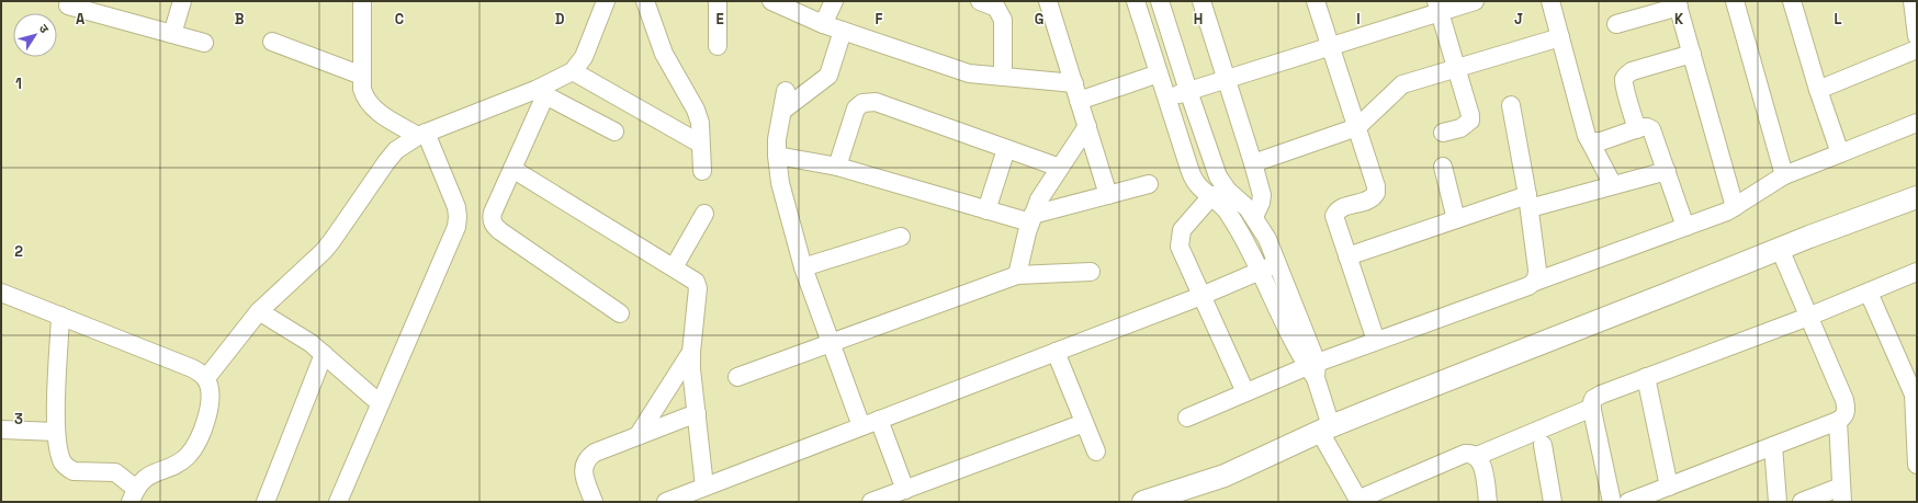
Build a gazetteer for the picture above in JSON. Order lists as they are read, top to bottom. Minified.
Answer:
{"north":"top right","grid":{"columns":["A","B","C","D","E","F","G","H","I","J","K","L"],"rows":["1","2","3"]}}
